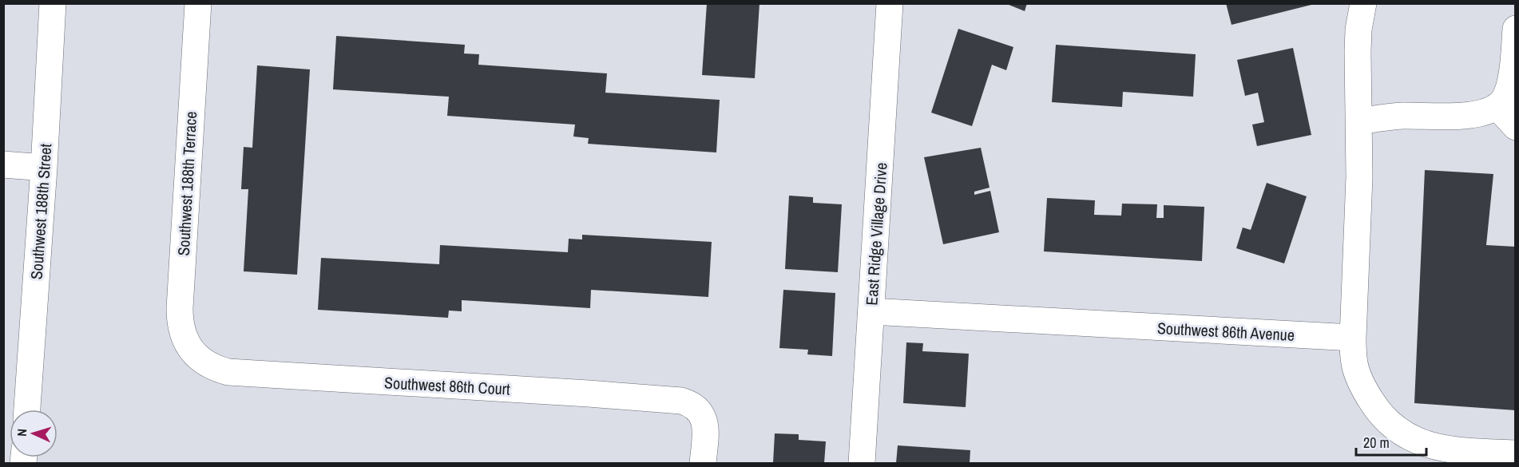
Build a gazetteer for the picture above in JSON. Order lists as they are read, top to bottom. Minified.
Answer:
{"streets":{"street":["Southwest 188th Terrace","Southwest 188th Street","East Ridge Village Drive","Southwest 86th Avenue","Southwest 86th Court"]},"crossings":[["Southwest 188th Terrace","Southwest 86th Court"],["East Ridge Village Drive","Southwest 86th Avenue"]],"scale_bar":"20 m","north":"left"}
